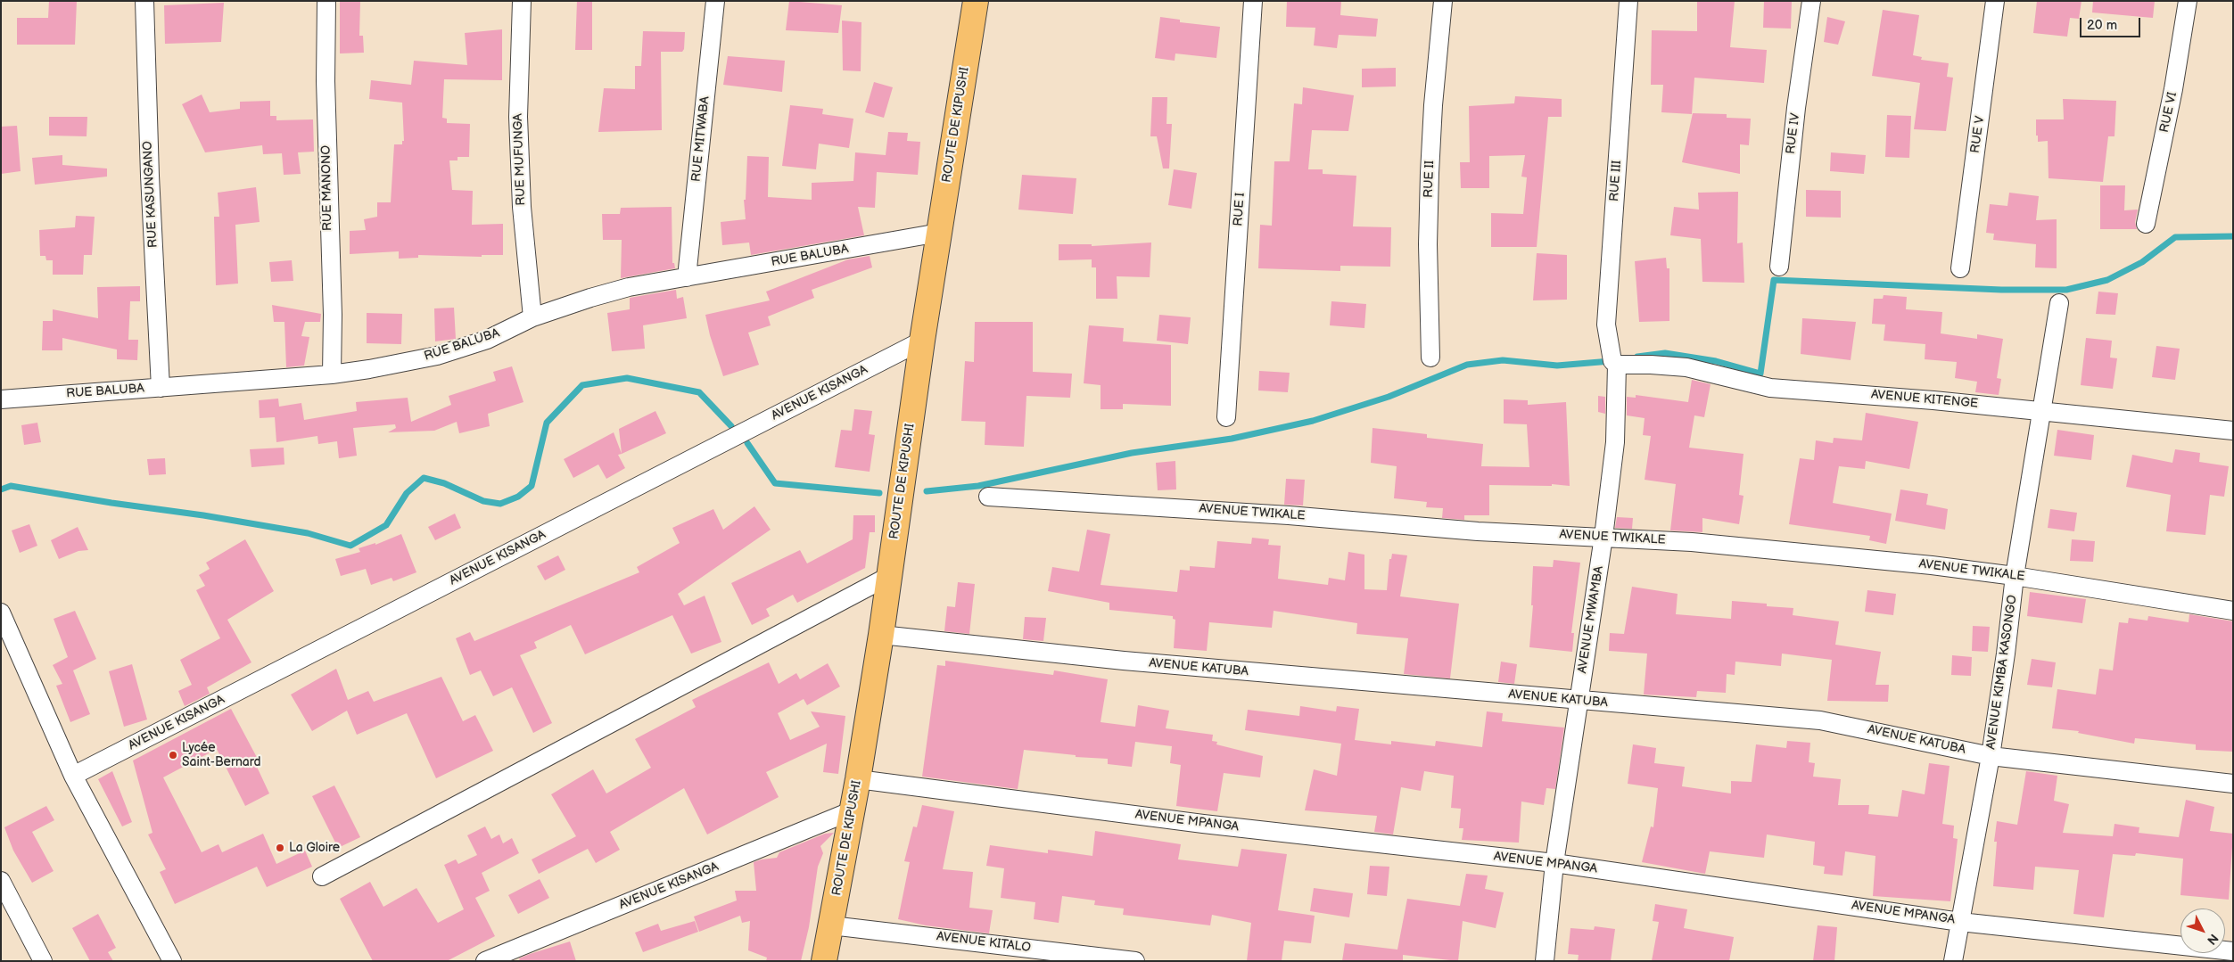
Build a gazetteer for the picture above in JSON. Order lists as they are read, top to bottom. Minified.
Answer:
{"streets":{"highway":["ROUTE DE KIPUSHI"],"street":["RUE VI","RUE IV","RUE V","RUE MITWABA","RUE MUFUNGA","RUE II","RUE III","RUE MANONO","RUE KASUNGANO","RUE I","RUE BALUBA","AVENUE KISANGA","AVENUE KITENGE","AVENUE TWIKALE","AVENUE MWAMBA","AVENUE KATUBA","AVENUE KIMBA KASONGO","AVENUE MPANGA","AVENUE KITALO"]},"crossings":[["ROUTE DE KIPUSHI","RUE BALUBA"],["ROUTE DE KIPUSHI","AVENUE KISANGA"],["ROUTE DE KIPUSHI","AVENUE KATUBA"],["ROUTE DE KIPUSHI","AVENUE MPANGA"],["ROUTE DE KIPUSHI","AVENUE KITALO"],["RUE MITWABA","RUE BALUBA"],["RUE MUFUNGA","RUE BALUBA"],["RUE III","AVENUE KITENGE"],["RUE III","AVENUE MWAMBA"],["RUE MANONO","RUE BALUBA"],["RUE KASUNGANO","RUE BALUBA"],["AVENUE KITENGE","AVENUE MWAMBA"],["AVENUE KITENGE","AVENUE KIMBA KASONGO"],["AVENUE TWIKALE","AVENUE MWAMBA"],["AVENUE TWIKALE","AVENUE KIMBA KASONGO"],["AVENUE MWAMBA","AVENUE KATUBA"],["AVENUE MWAMBA","AVENUE MPANGA"],["AVENUE KATUBA","AVENUE KIMBA KASONGO"],["AVENUE KIMBA KASONGO","AVENUE MPANGA"]],"places":["Lycée Saint-Bernard","La Gloire"],"scale_bar":"20 m","north":"bottom right"}
